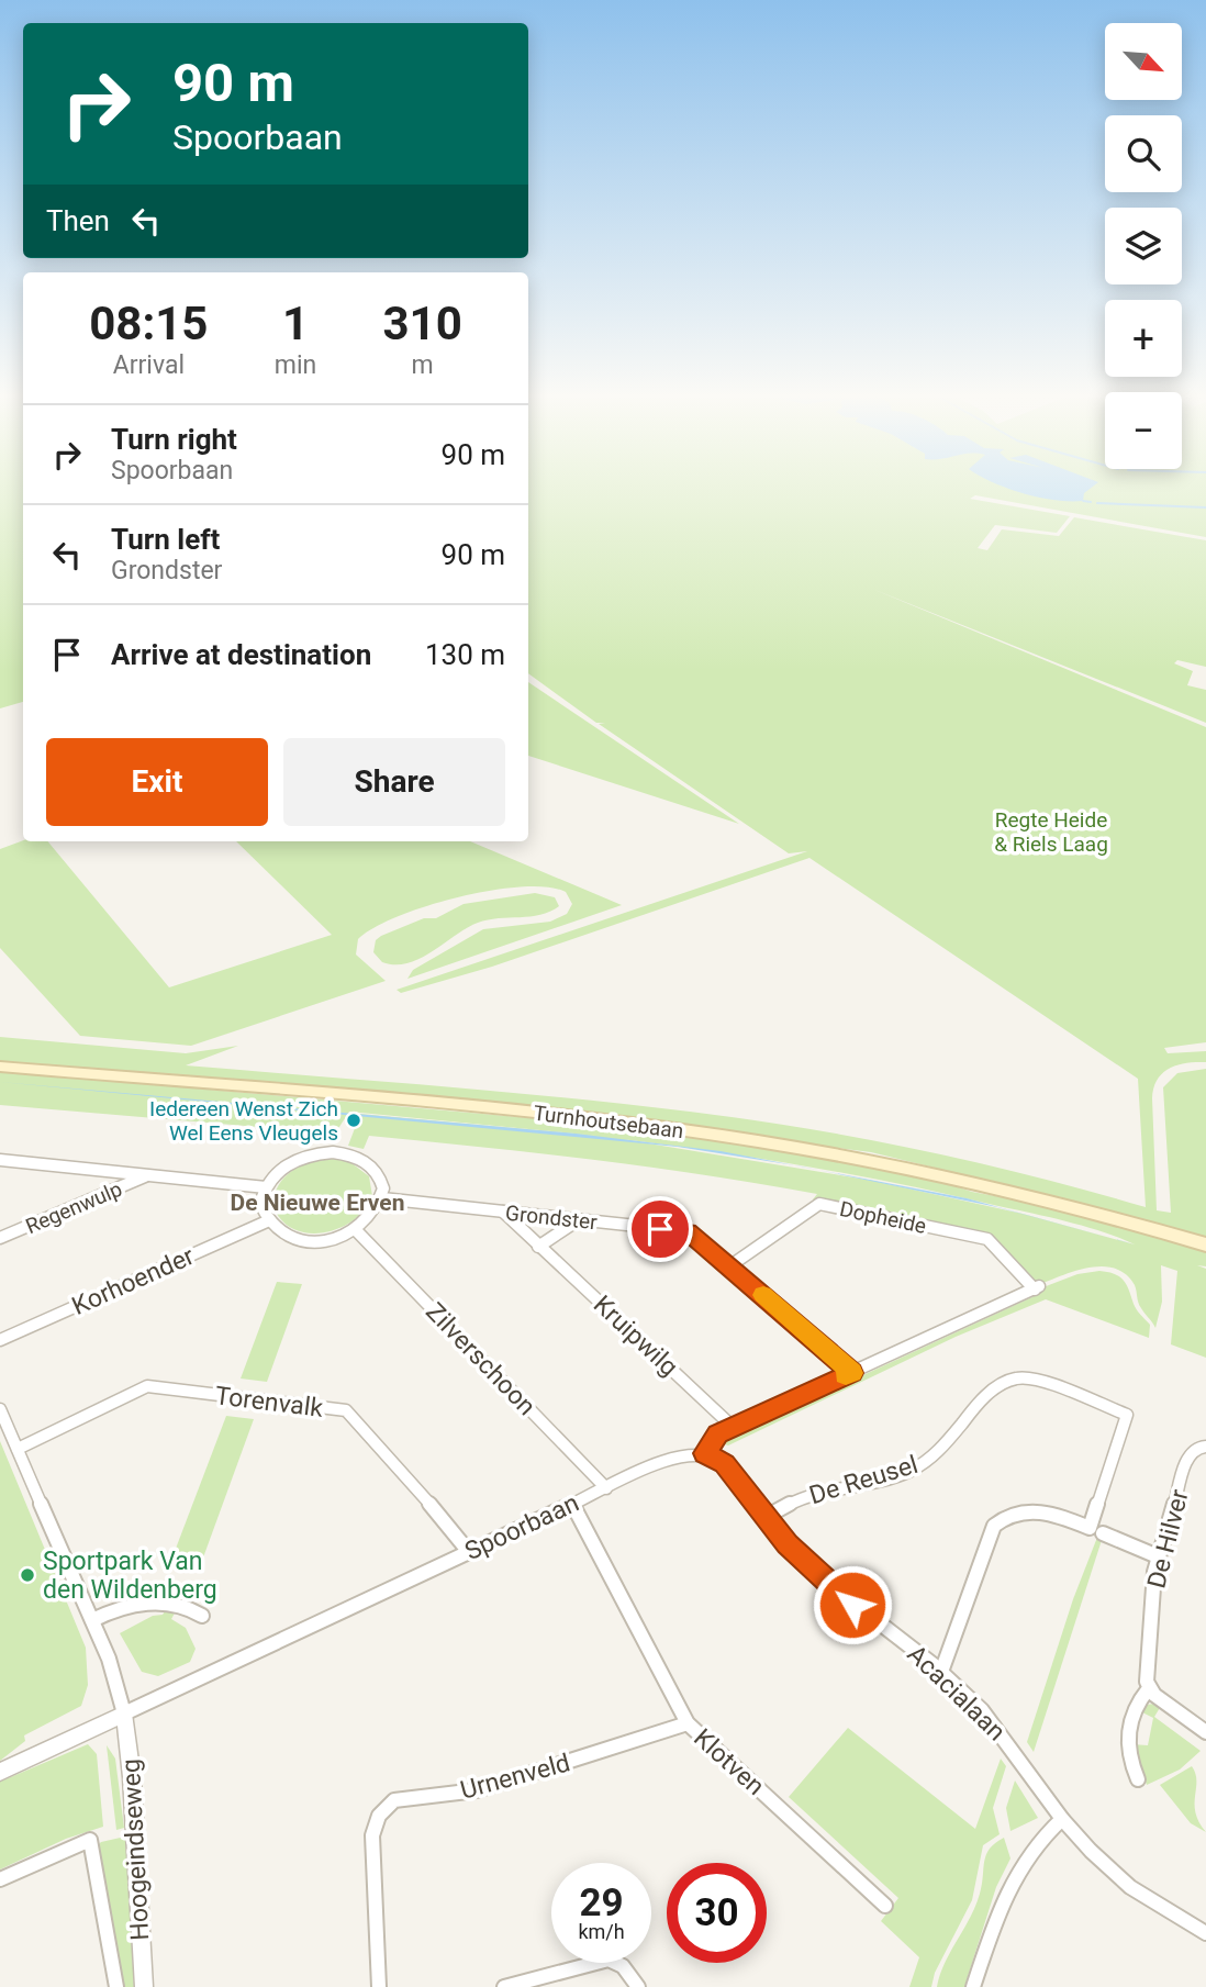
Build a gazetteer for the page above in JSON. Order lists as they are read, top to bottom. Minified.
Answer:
{"streets":{"main road":["Turnhoutsebaan"],"street":["Regenwulp","Grondster","Dopheide","Korhoender","Kruipwilg","Zilverschoon","Torenvalk","De Reusel","Spoorbaan","De Hilver","Acacialaan","Klotven","Urnenveld","Hoogeindseweg"]},"crossings":[["Grondster","Dopheide"],["Grondster","Korhoender"],["Grondster","Kruipwilg"],["Grondster","Zilverschoon"],["Korhoender","Zilverschoon"],["Zilverschoon","Spoorbaan"],["Torenvalk","Spoorbaan"],["De Reusel","Acacialaan"],["Spoorbaan","Acacialaan"],["Spoorbaan","Klotven"],["Spoorbaan","Hoogeindseweg"],["Klotven","Urnenveld"]],"districts":["De Nieuwe Erven"],"parks":["Regte Heide & Riels Laag"],"places":["Iedereen Wenst Zich Wel Eens Vleugels","Sportpark Van den Wildenberg"],"north":"bottom right","page":{"map_buttons":["+","−"],"turn":["90 m","Spoorbaan"],"then":"Then","eta":["08:15","Arrival","1","min","310","m"],"list":[{"name":"Turn right","note":"Spoorbaan","value":"90 m"},{"name":"Turn left","note":"Grondster","value":"90 m"},{"name":"Arrive at destination","value":"130 m"}],"buttons":["Exit","Share"],"speed":"29 km/h","limit":"30"}}
